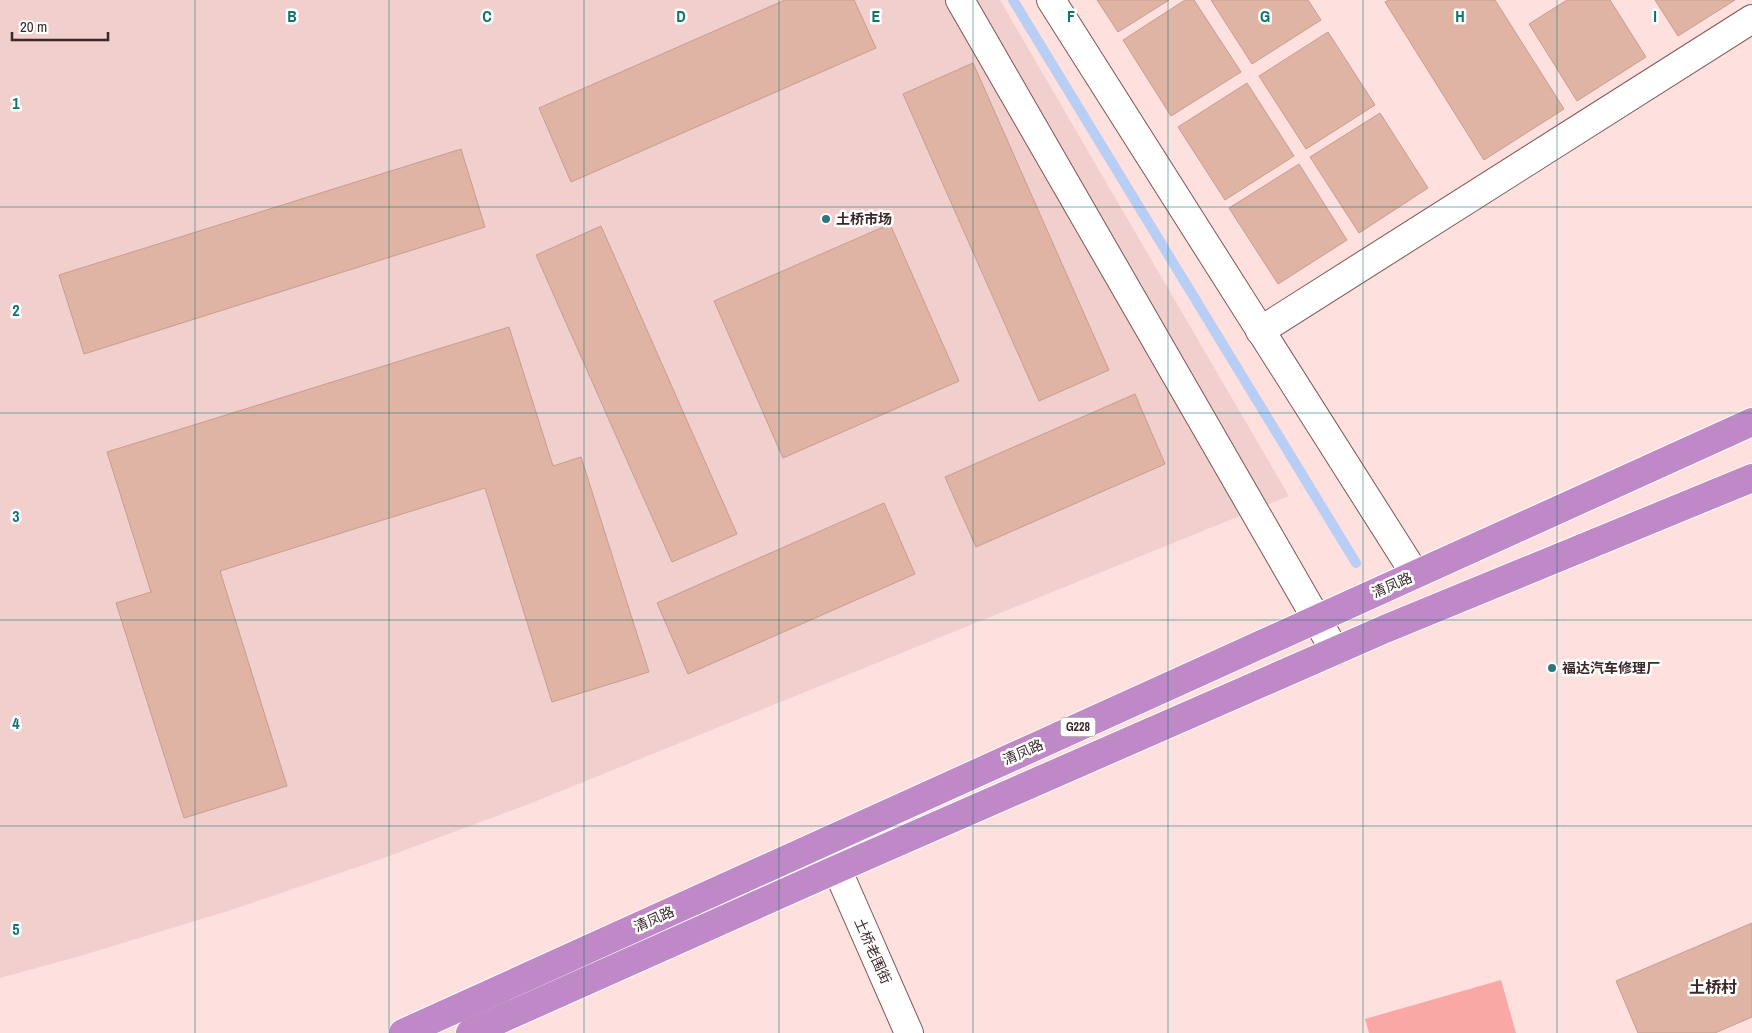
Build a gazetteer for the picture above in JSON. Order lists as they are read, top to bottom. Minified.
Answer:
{"streets":{"highway":["清凤路","G228"],"street":["土桥老围街"]},"crossings":[["G228","土桥老围街"]],"districts":["土桥村"],"places":["土桥市场","福达汽车修理厂"],"scale_bar":"20 m","grid":{"columns":["B","C","D","E","F","G","H","I"],"rows":["1","2","3","4","5"]}}
